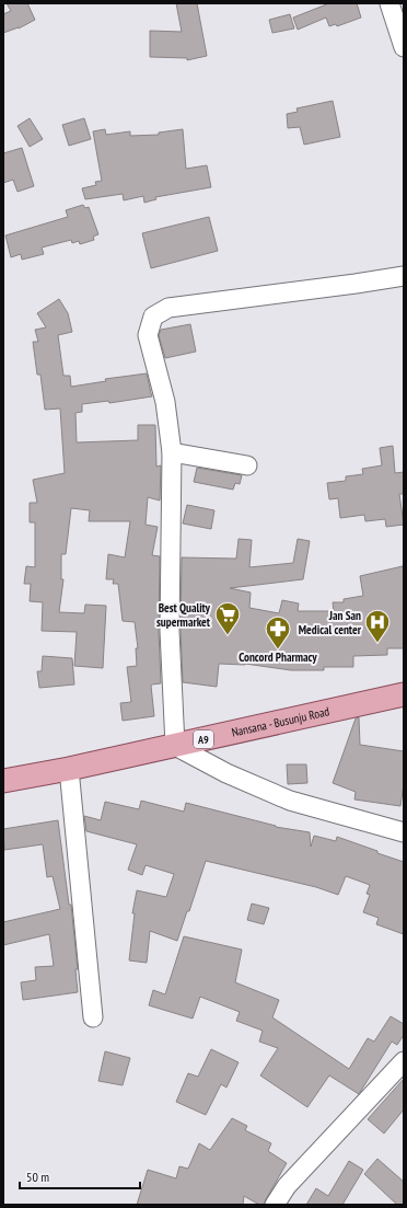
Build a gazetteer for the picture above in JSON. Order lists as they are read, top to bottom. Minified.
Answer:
{"streets":{"main road":["Nansana - Busunju Road","A9"]},"places":{"supermarket":["Best Quality supermarket"],"hospital":["Jan San Medical center"],"pharmacy":["Concord Pharmacy"]},"scale_bar":"50 m"}
